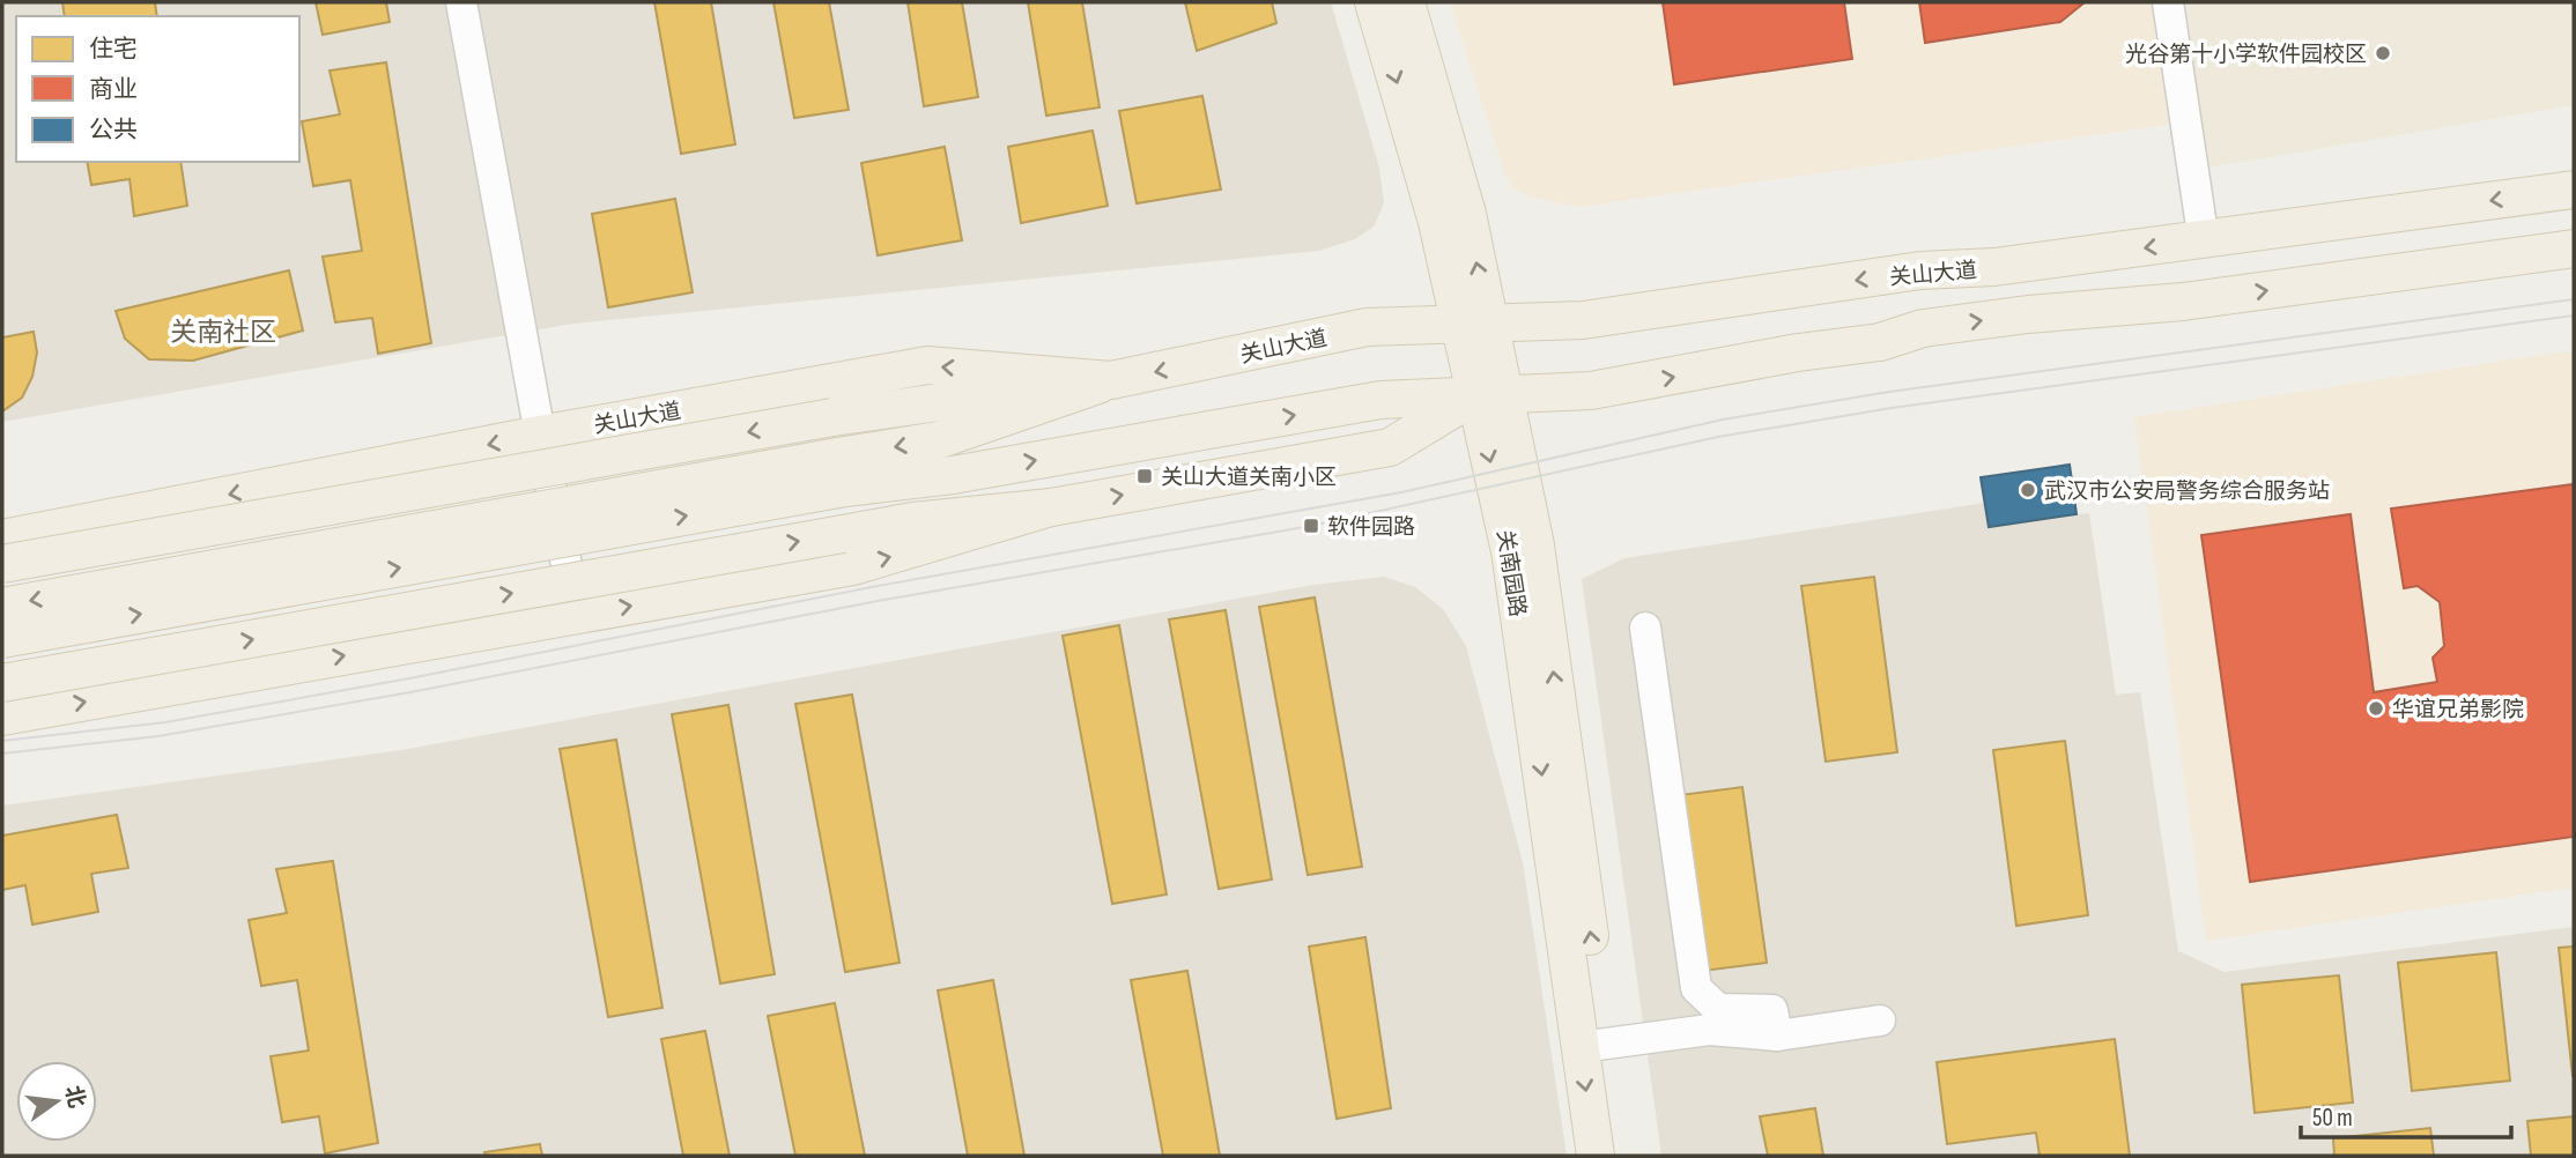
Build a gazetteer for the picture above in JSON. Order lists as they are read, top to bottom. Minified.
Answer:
{"streets":{"main road":["关山大道","关南园路"]},"crossings":[["关山大道","关南园路"]],"districts":["关南社区"],"places":{"other":["光谷第十小学软件园校区","武汉市公安局警务综合服务站","华谊兄弟影院"],"transit":["关山大道关南小区","软件园路"]},"legend":["住宅","商业","公共"],"scale_bar":"50 m","north":"right"}
